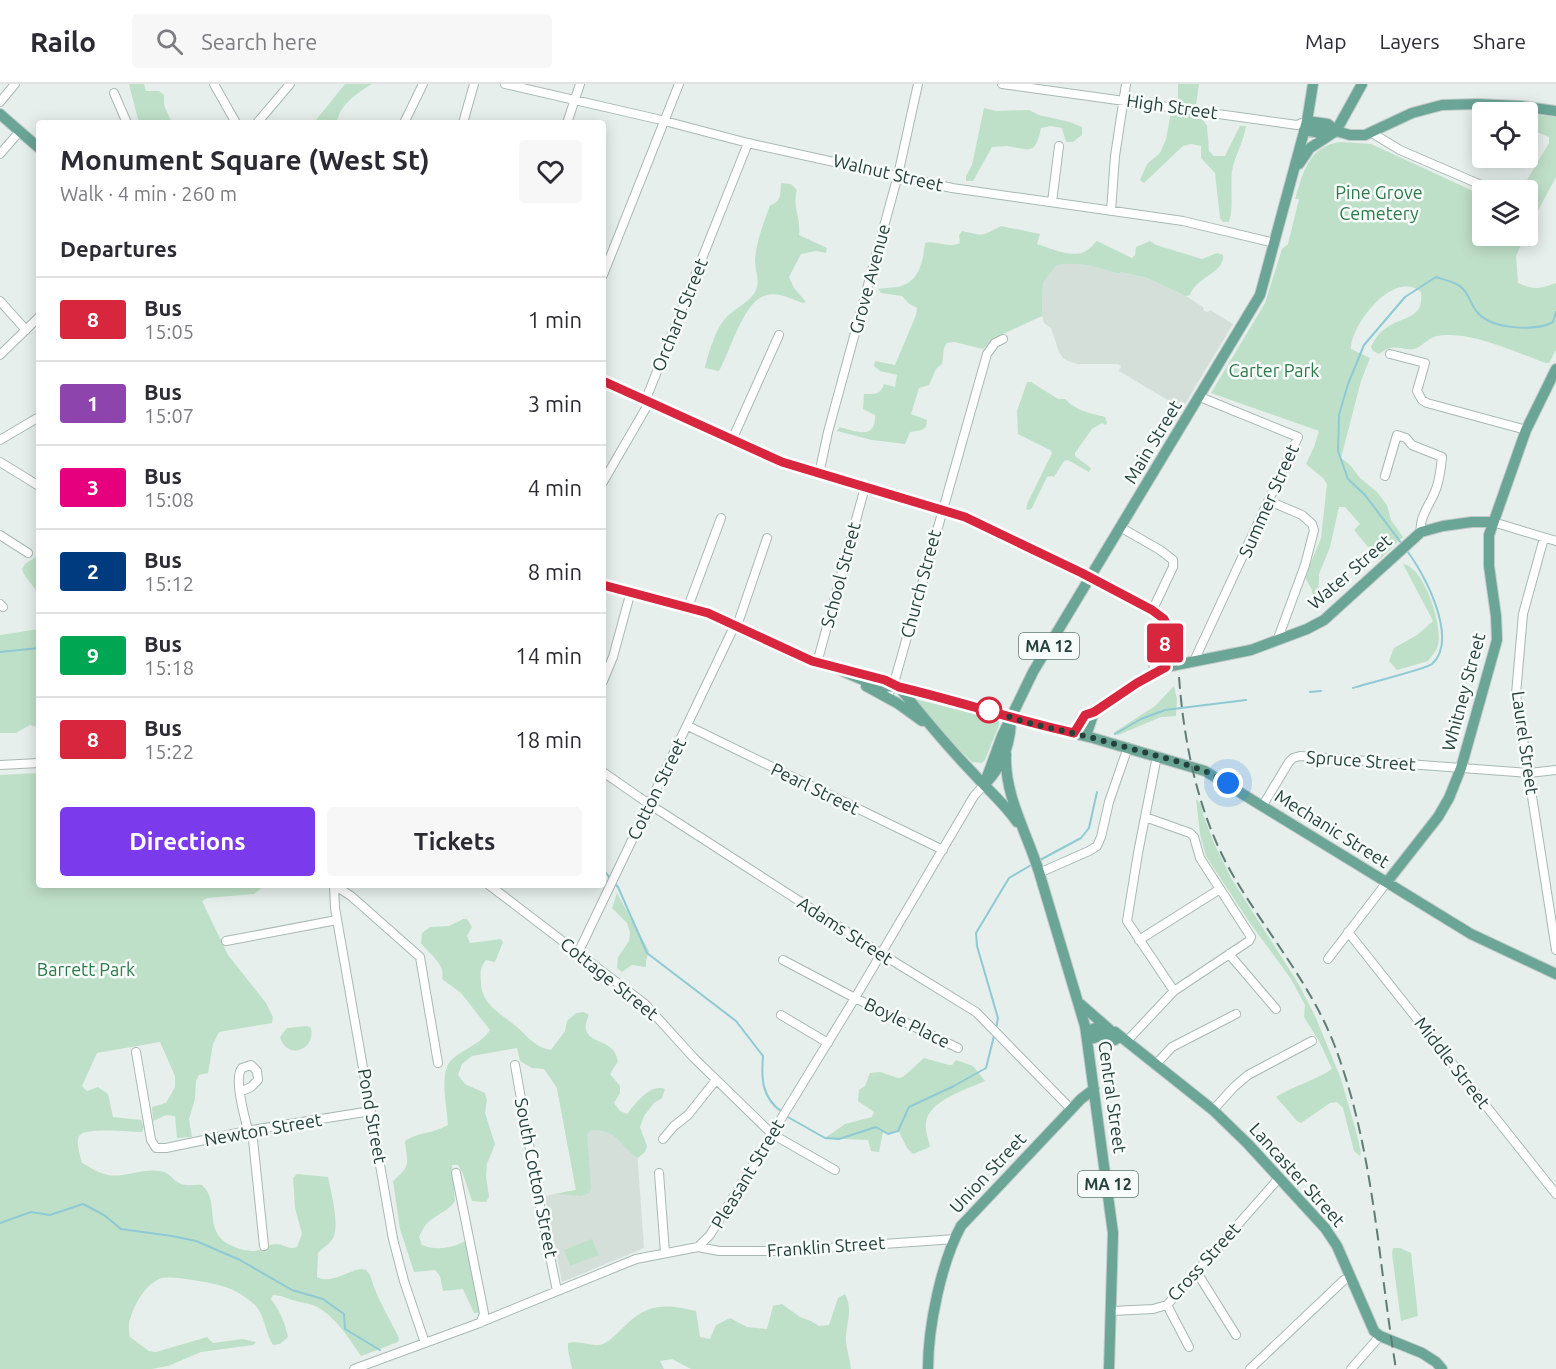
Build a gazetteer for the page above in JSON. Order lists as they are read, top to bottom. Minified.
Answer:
{"streets":{"main road":["Main Street","Water Street","MA 12","Whitney Street","Mechanic Street","Central Street","Union Street","Lancaster Street"],"street":["High Street","Walnut Street","Grove Avenue","Orchard Street","Summer Street","School Street","Church Street","Laurel Street","Spruce Street","Cotton Street","Pearl Street","Adams Street","Cottage Street","Boyle Place","Middle Street","Pond Street","Newton Street","Pleasant Street","South Cotton Street","Franklin Street","Cross Street"]},"crossings":[["High Street","MA 12"],["Walnut Street","Grove Avenue"],["Walnut Street","Orchard Street"],["Walnut Street","Main Street"],["Main Street","Summer Street"],["Main Street","MA 12"],["Main Street","Mechanic Street"],["Summer Street","Water Street"],["Water Street","Whitney Street"],["Water Street","Laurel Street"],["Water Street","Mechanic Street"],["Church Street","Mechanic Street"],["MA 12","Mechanic Street"],["MA 12","Central Street"],["MA 12","Pleasant Street"],["Whitney Street","Spruce Street"],["Whitney Street","Mechanic Street"],["Whitney Street","Middle Street"],["Laurel Street","Spruce Street"],["Spruce Street","Mechanic Street"],["Cotton Street","Pearl Street"],["Cotton Street","Adams Street"],["Cotton Street","Cottage Street"],["Pearl Street","Pleasant Street"],["Adams Street","Union Street"],["Adams Street","Pleasant Street"],["Cottage Street","Pleasant Street"],["Boyle Place","Pleasant Street"],["Central Street","Union Street"],["Central Street","Lancaster Street"],["Central Street","Cross Street"],["Pond Street","Newton Street"],["Pond Street","Pleasant Street"],["Union Street","Franklin Street"],["Pleasant Street","South Cotton Street"],["Pleasant Street","Franklin Street"],["Lancaster Street","Cross Street"]],"parks":["Pine Grove Cemetery","Carter Park","Barrett Park"],"lines":["bus line 8"],"page":{"header":"Railo","search":"Search here","nav":["Map","Layers","Share"],"on_map":"8","heading":[["Monument Square (West St)","Walk · 4 min · 260 m"],"Departures"],"list":[{"mark":"8","name":"Bus","note":"15:05","value":"1 min"},{"mark":"1","name":"Bus","note":"15:07","value":"3 min"},{"mark":"3","name":"Bus","note":"15:08","value":"4 min"},{"mark":"2","name":"Bus","note":"15:12","value":"8 min"},{"mark":"9","name":"Bus","note":"15:18","value":"14 min"},{"mark":"8","name":"Bus","note":"15:22","value":"18 min"}],"buttons":["Directions","Tickets"]}}
